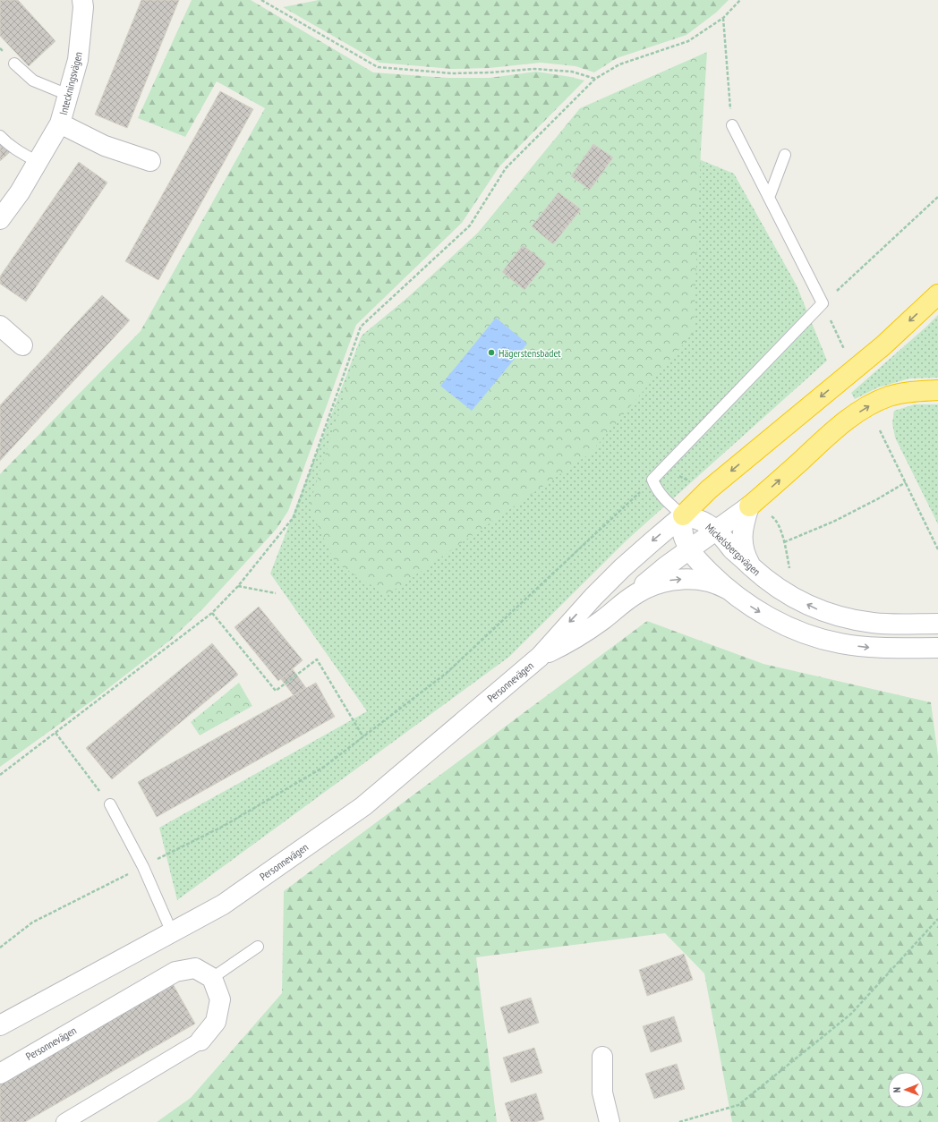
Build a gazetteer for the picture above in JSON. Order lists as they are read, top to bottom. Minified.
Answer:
{"streets":{"street":["Inteckningsvägen","Mickelsbergsvägen","Personnevägen"]},"crossings":[["Mickelsbergsvägen","Personnevägen"]],"places":["Hägerstensbadet"],"north":"left"}
